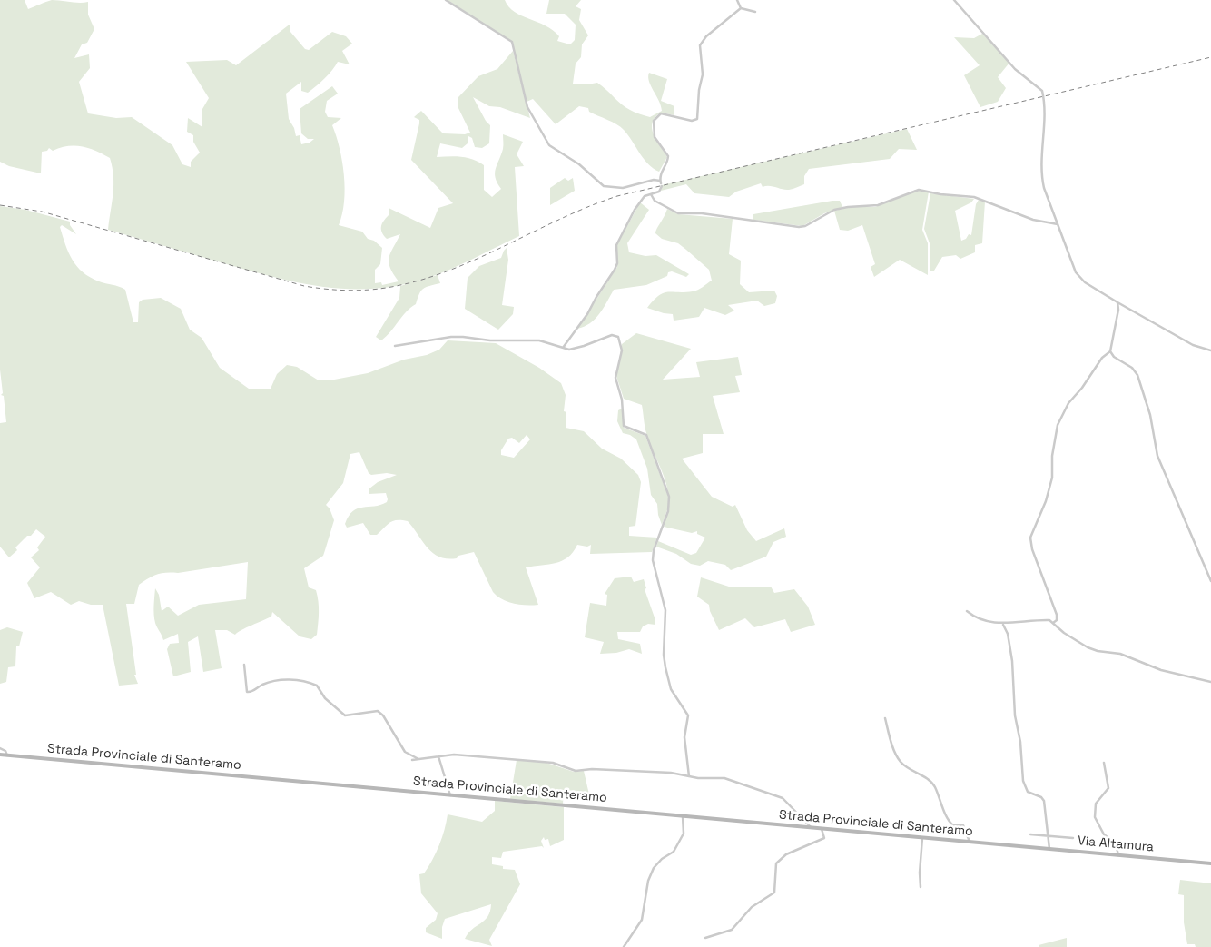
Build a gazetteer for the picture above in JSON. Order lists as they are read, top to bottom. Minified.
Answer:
{"streets":{"main road":["Strada Provinciale di Santeramo","Via Altamura"]},"crossings":[["Strada Provinciale di Santeramo","Via Altamura"]]}
